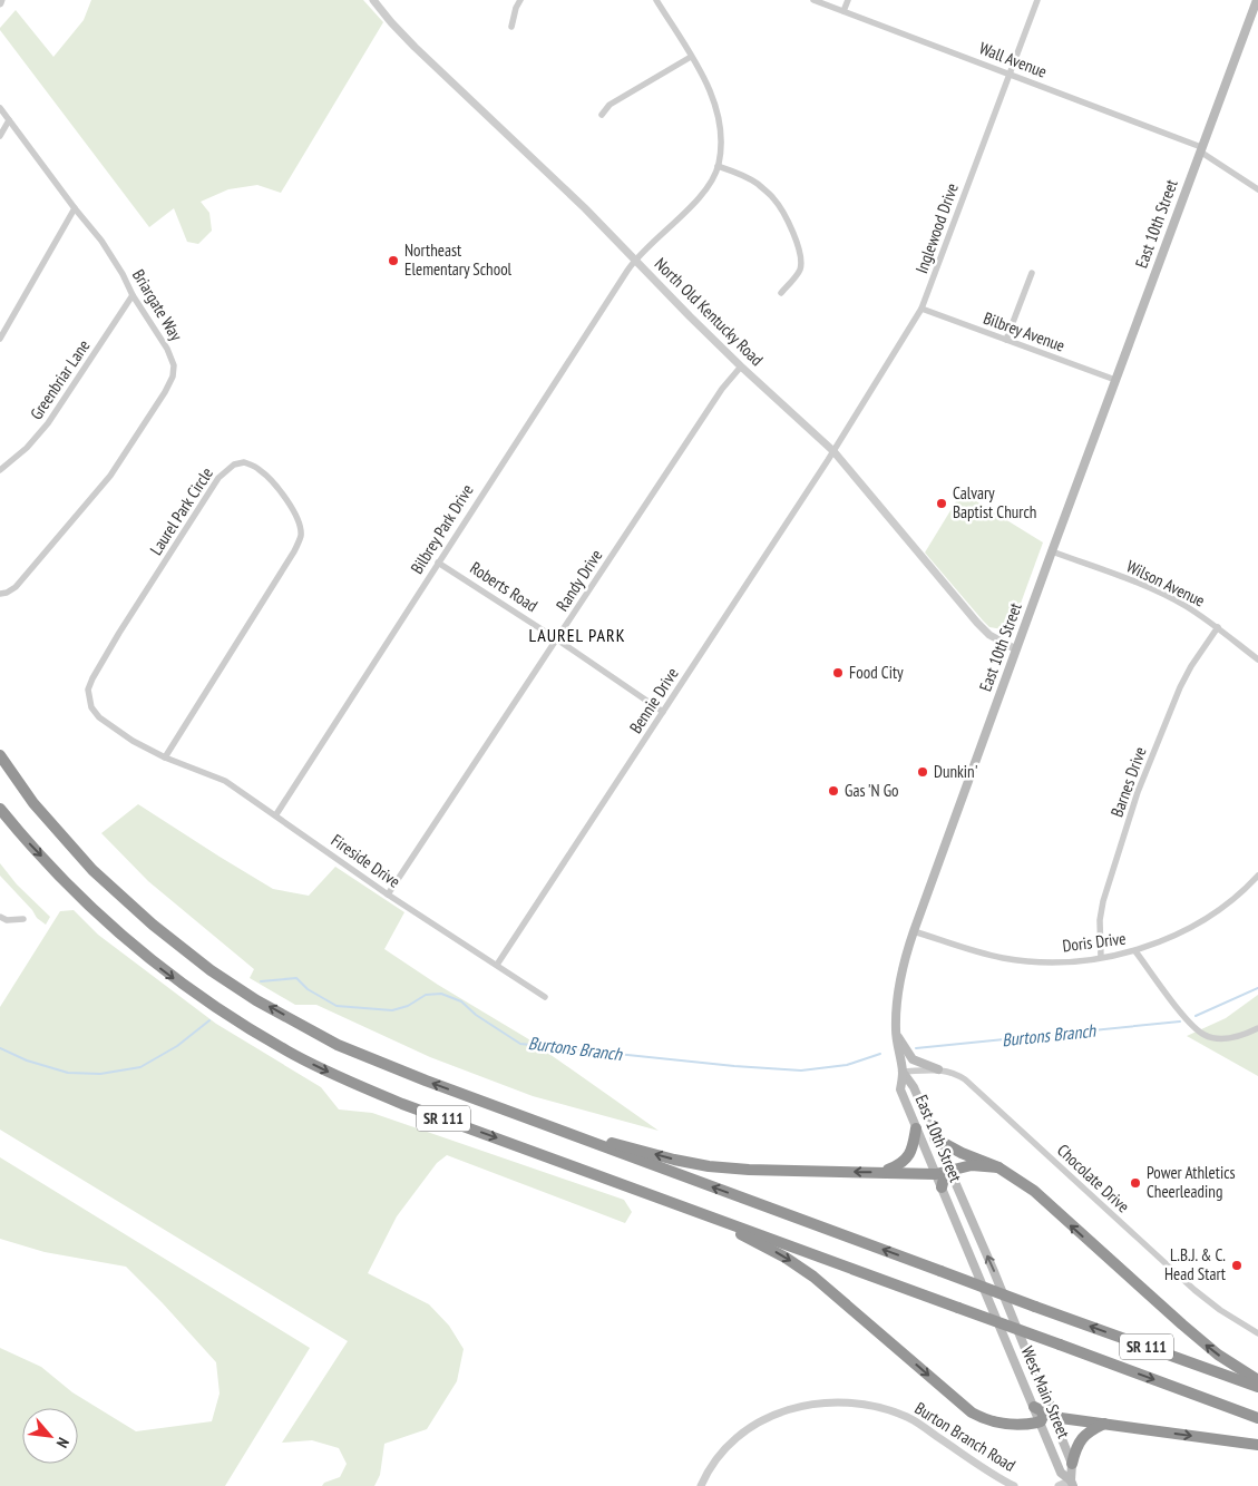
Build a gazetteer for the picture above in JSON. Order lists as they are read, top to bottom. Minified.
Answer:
{"streets":{"highway":["SR 111"],"main road":["East 10th Street","West Main Street"],"street":["Wall Avenue","Inglewood Drive","Briargate Way","North Old Kentucky Road","Bilbrey Avenue","Greenbriar Lane","Laurel Park Circle","Bilbrey Park Drive","Randy Drive","Wilson Avenue","Roberts Road","Bennie Drive","Barnes Drive","Fireside Drive","Doris Drive","Chocolate Drive","Burton Branch Road"]},"crossings":[["Wall Avenue","East 10th Street"],["Wall Avenue","Inglewood Drive"],["East 10th Street","North Old Kentucky Road"],["East 10th Street","Bilbrey Avenue"],["East 10th Street","Wilson Avenue"],["East 10th Street","Doris Drive"],["East 10th Street","Chocolate Drive"],["East 10th Street","West Main Street"],["Inglewood Drive","North Old Kentucky Road"],["Inglewood Drive","Bilbrey Avenue"],["Inglewood Drive","Bennie Drive"],["Briargate Way","Greenbriar Lane"],["North Old Kentucky Road","Bilbrey Park Drive"],["North Old Kentucky Road","Randy Drive"],["North Old Kentucky Road","Bennie Drive"],["Laurel Park Circle","Fireside Drive"],["Bilbrey Park Drive","Roberts Road"],["Bilbrey Park Drive","Fireside Drive"],["Randy Drive","Roberts Road"],["Randy Drive","Fireside Drive"],["Wilson Avenue","Barnes Drive"],["Roberts Road","Bennie Drive"],["Bennie Drive","Fireside Drive"],["Barnes Drive","Doris Drive"]],"districts":["LAUREL PARK"],"water":["Burtons Branch"],"places":["Northeast Elementary School","Calvary Baptist Church","Food City","Dunkin'","Gas 'N Go","Power Athletics Cheerleading","L.B.J. & C. Head Start"],"north":"bottom right"}
